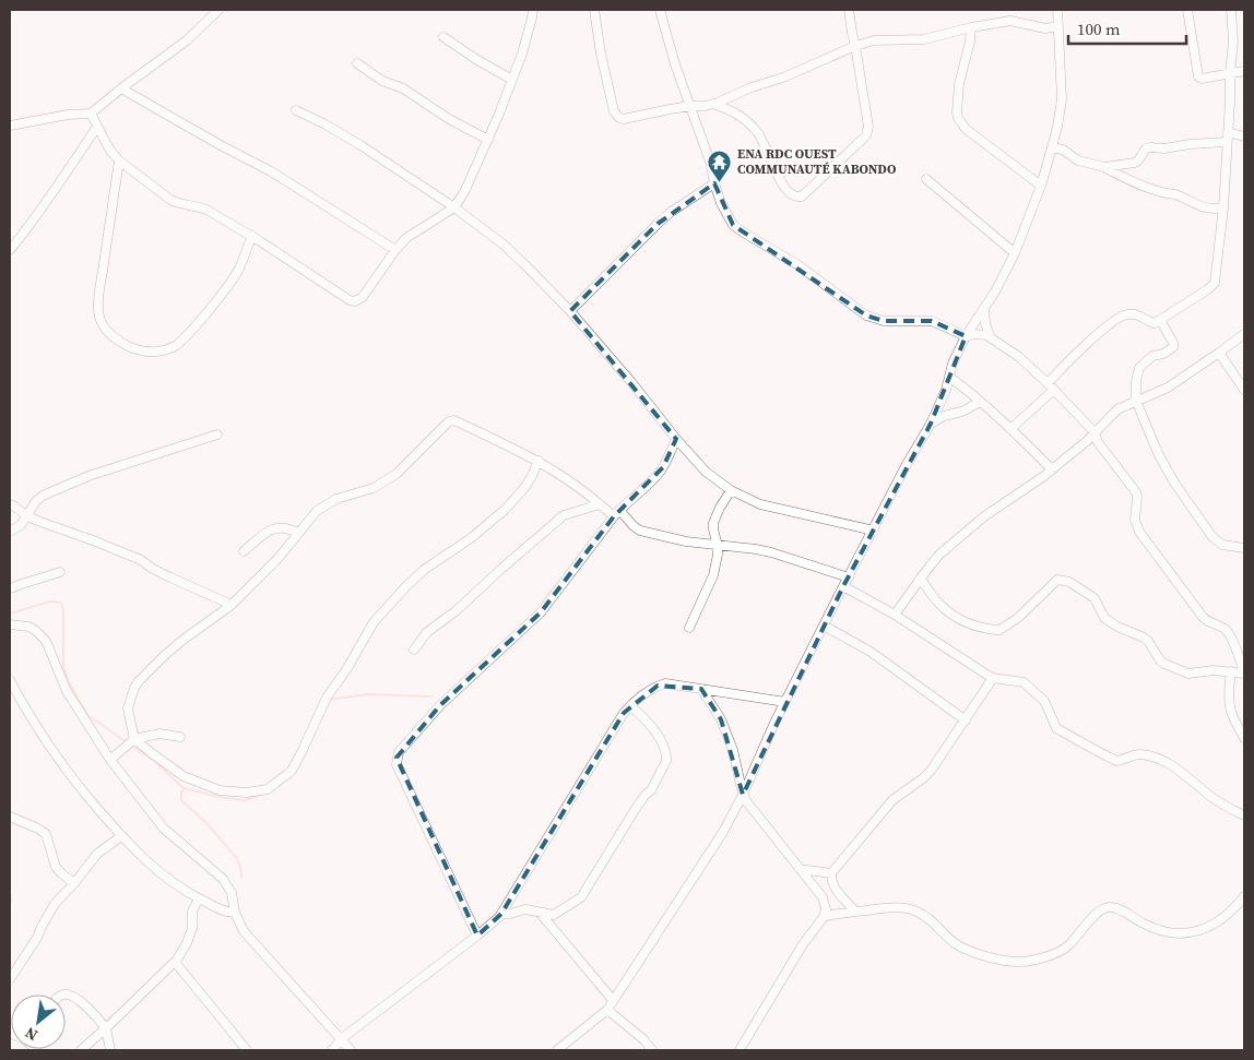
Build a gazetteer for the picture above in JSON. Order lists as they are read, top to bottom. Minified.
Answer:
{"places":{"temple":["ENA RDC OUEST COMMUNAUTÉ KABONDO"]},"scale_bar":"100 m","north":"bottom left"}
